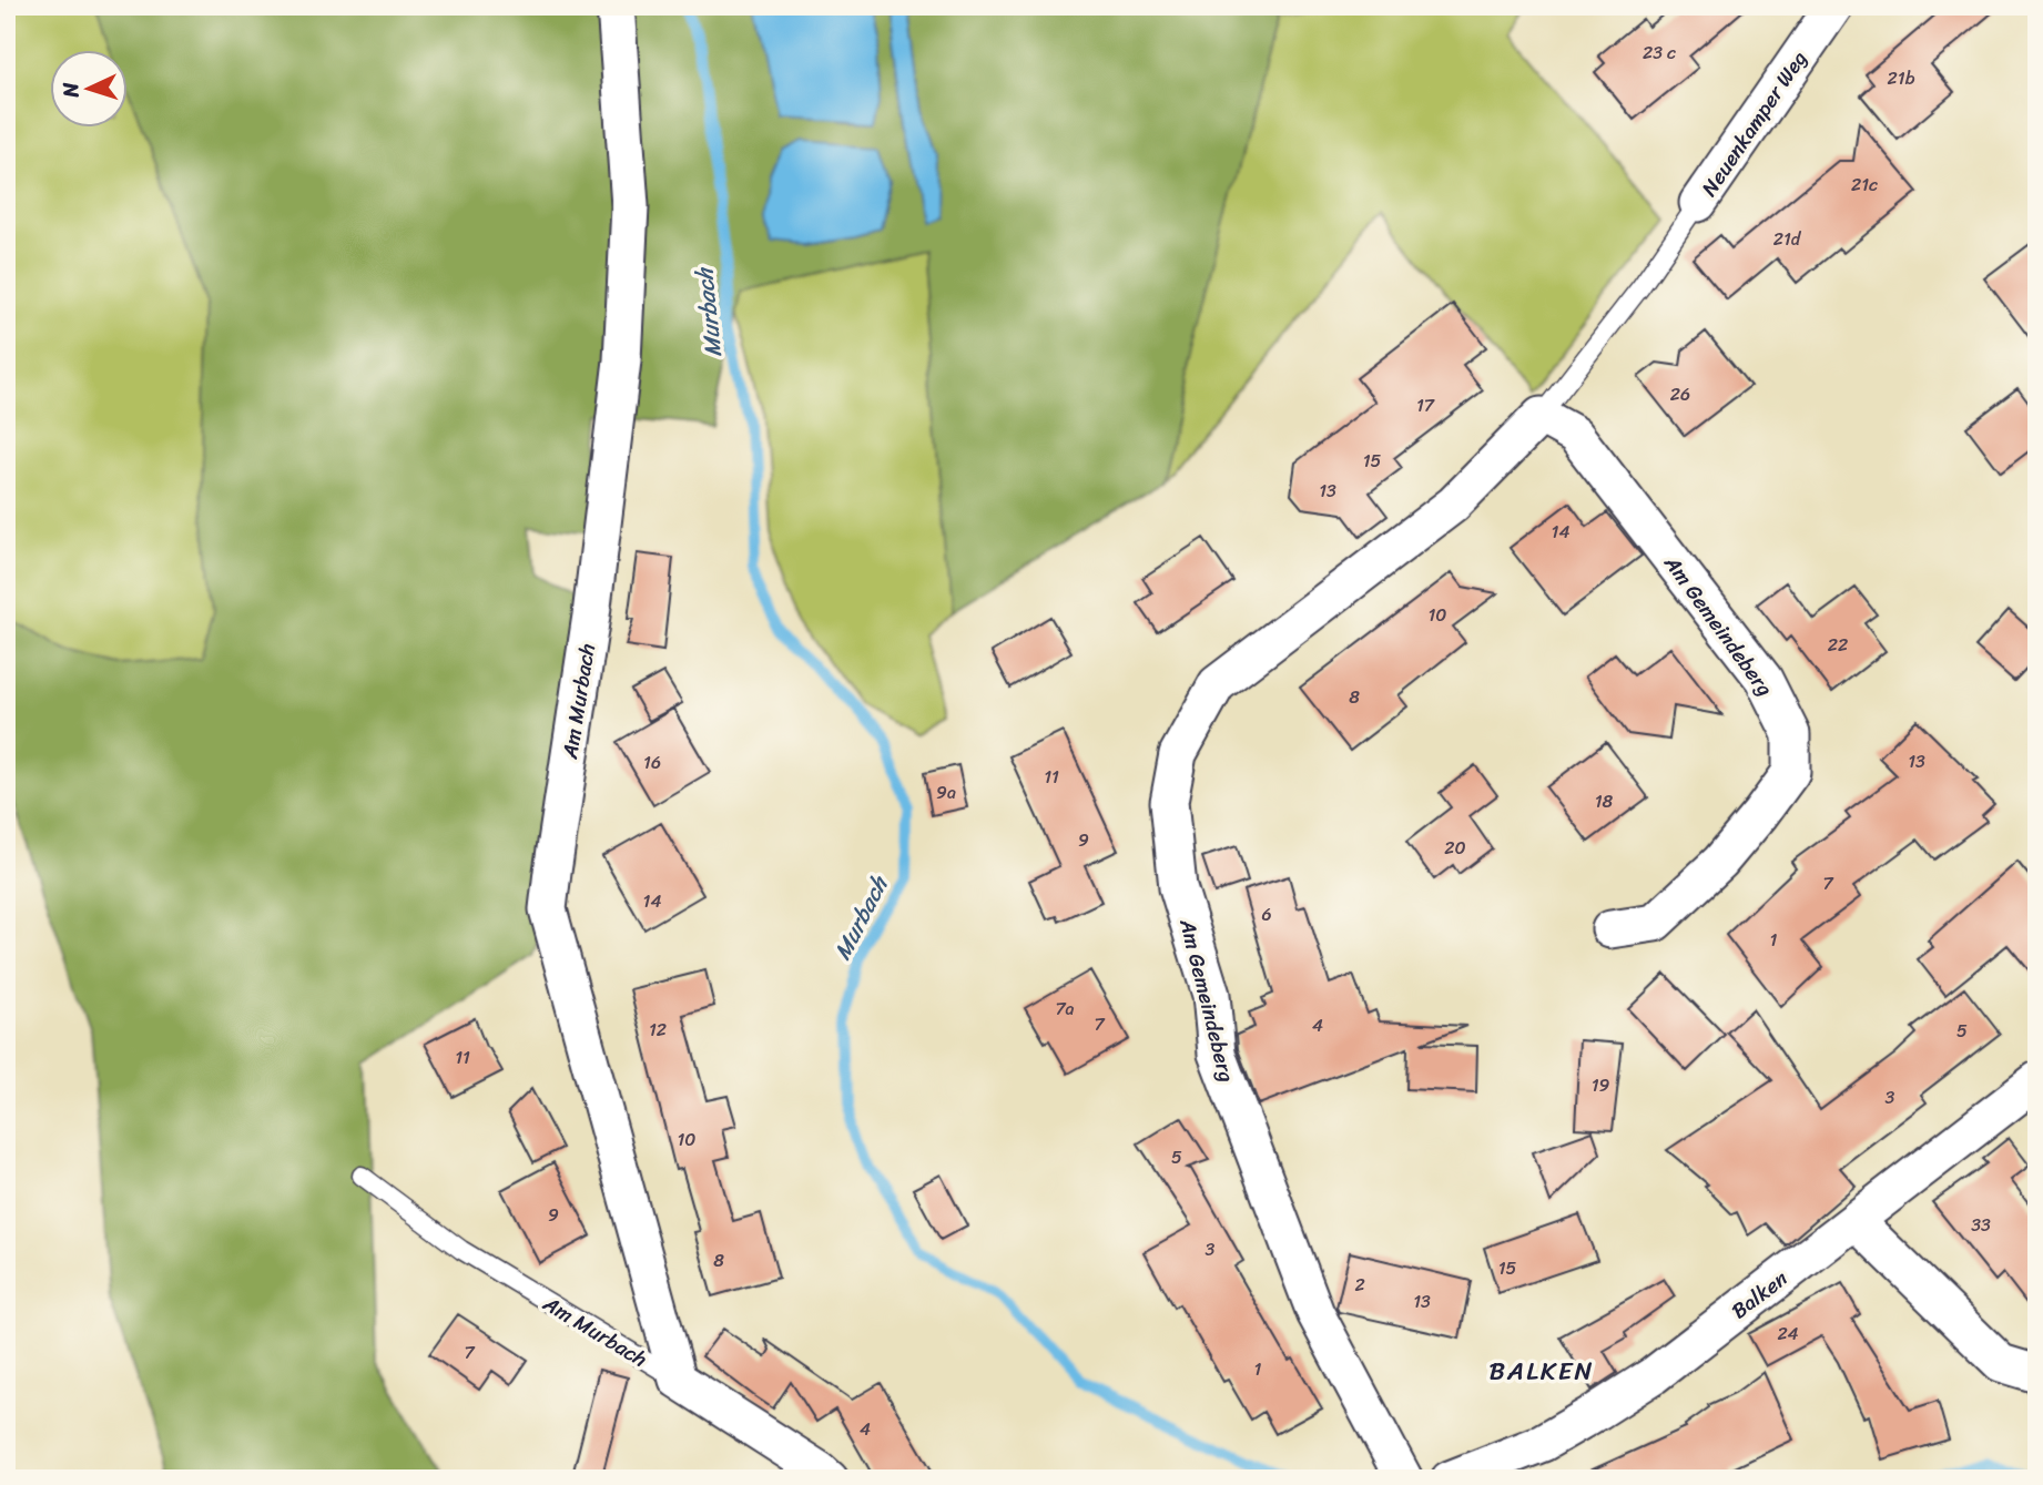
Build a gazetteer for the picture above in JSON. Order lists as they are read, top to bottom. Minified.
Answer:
{"streets":{"street":["Neuenkamper Weg","Am Gemeindeberg","Am Murbach","Balken"]},"crossings":[["Neuenkamper Weg","Am Gemeindeberg"]],"districts":["BALKEN"],"water":["Murbach"],"house_numbers":["23 c","21b","21c","21d","26","17","15","13","14","10","22","8","13","16","11","9a","18","9","20","7","14","6","1","7a","7","4","12","5","11","19","3","10","5","9","33","3","8","15","2","13","24","7","1","4"],"north":"left"}
